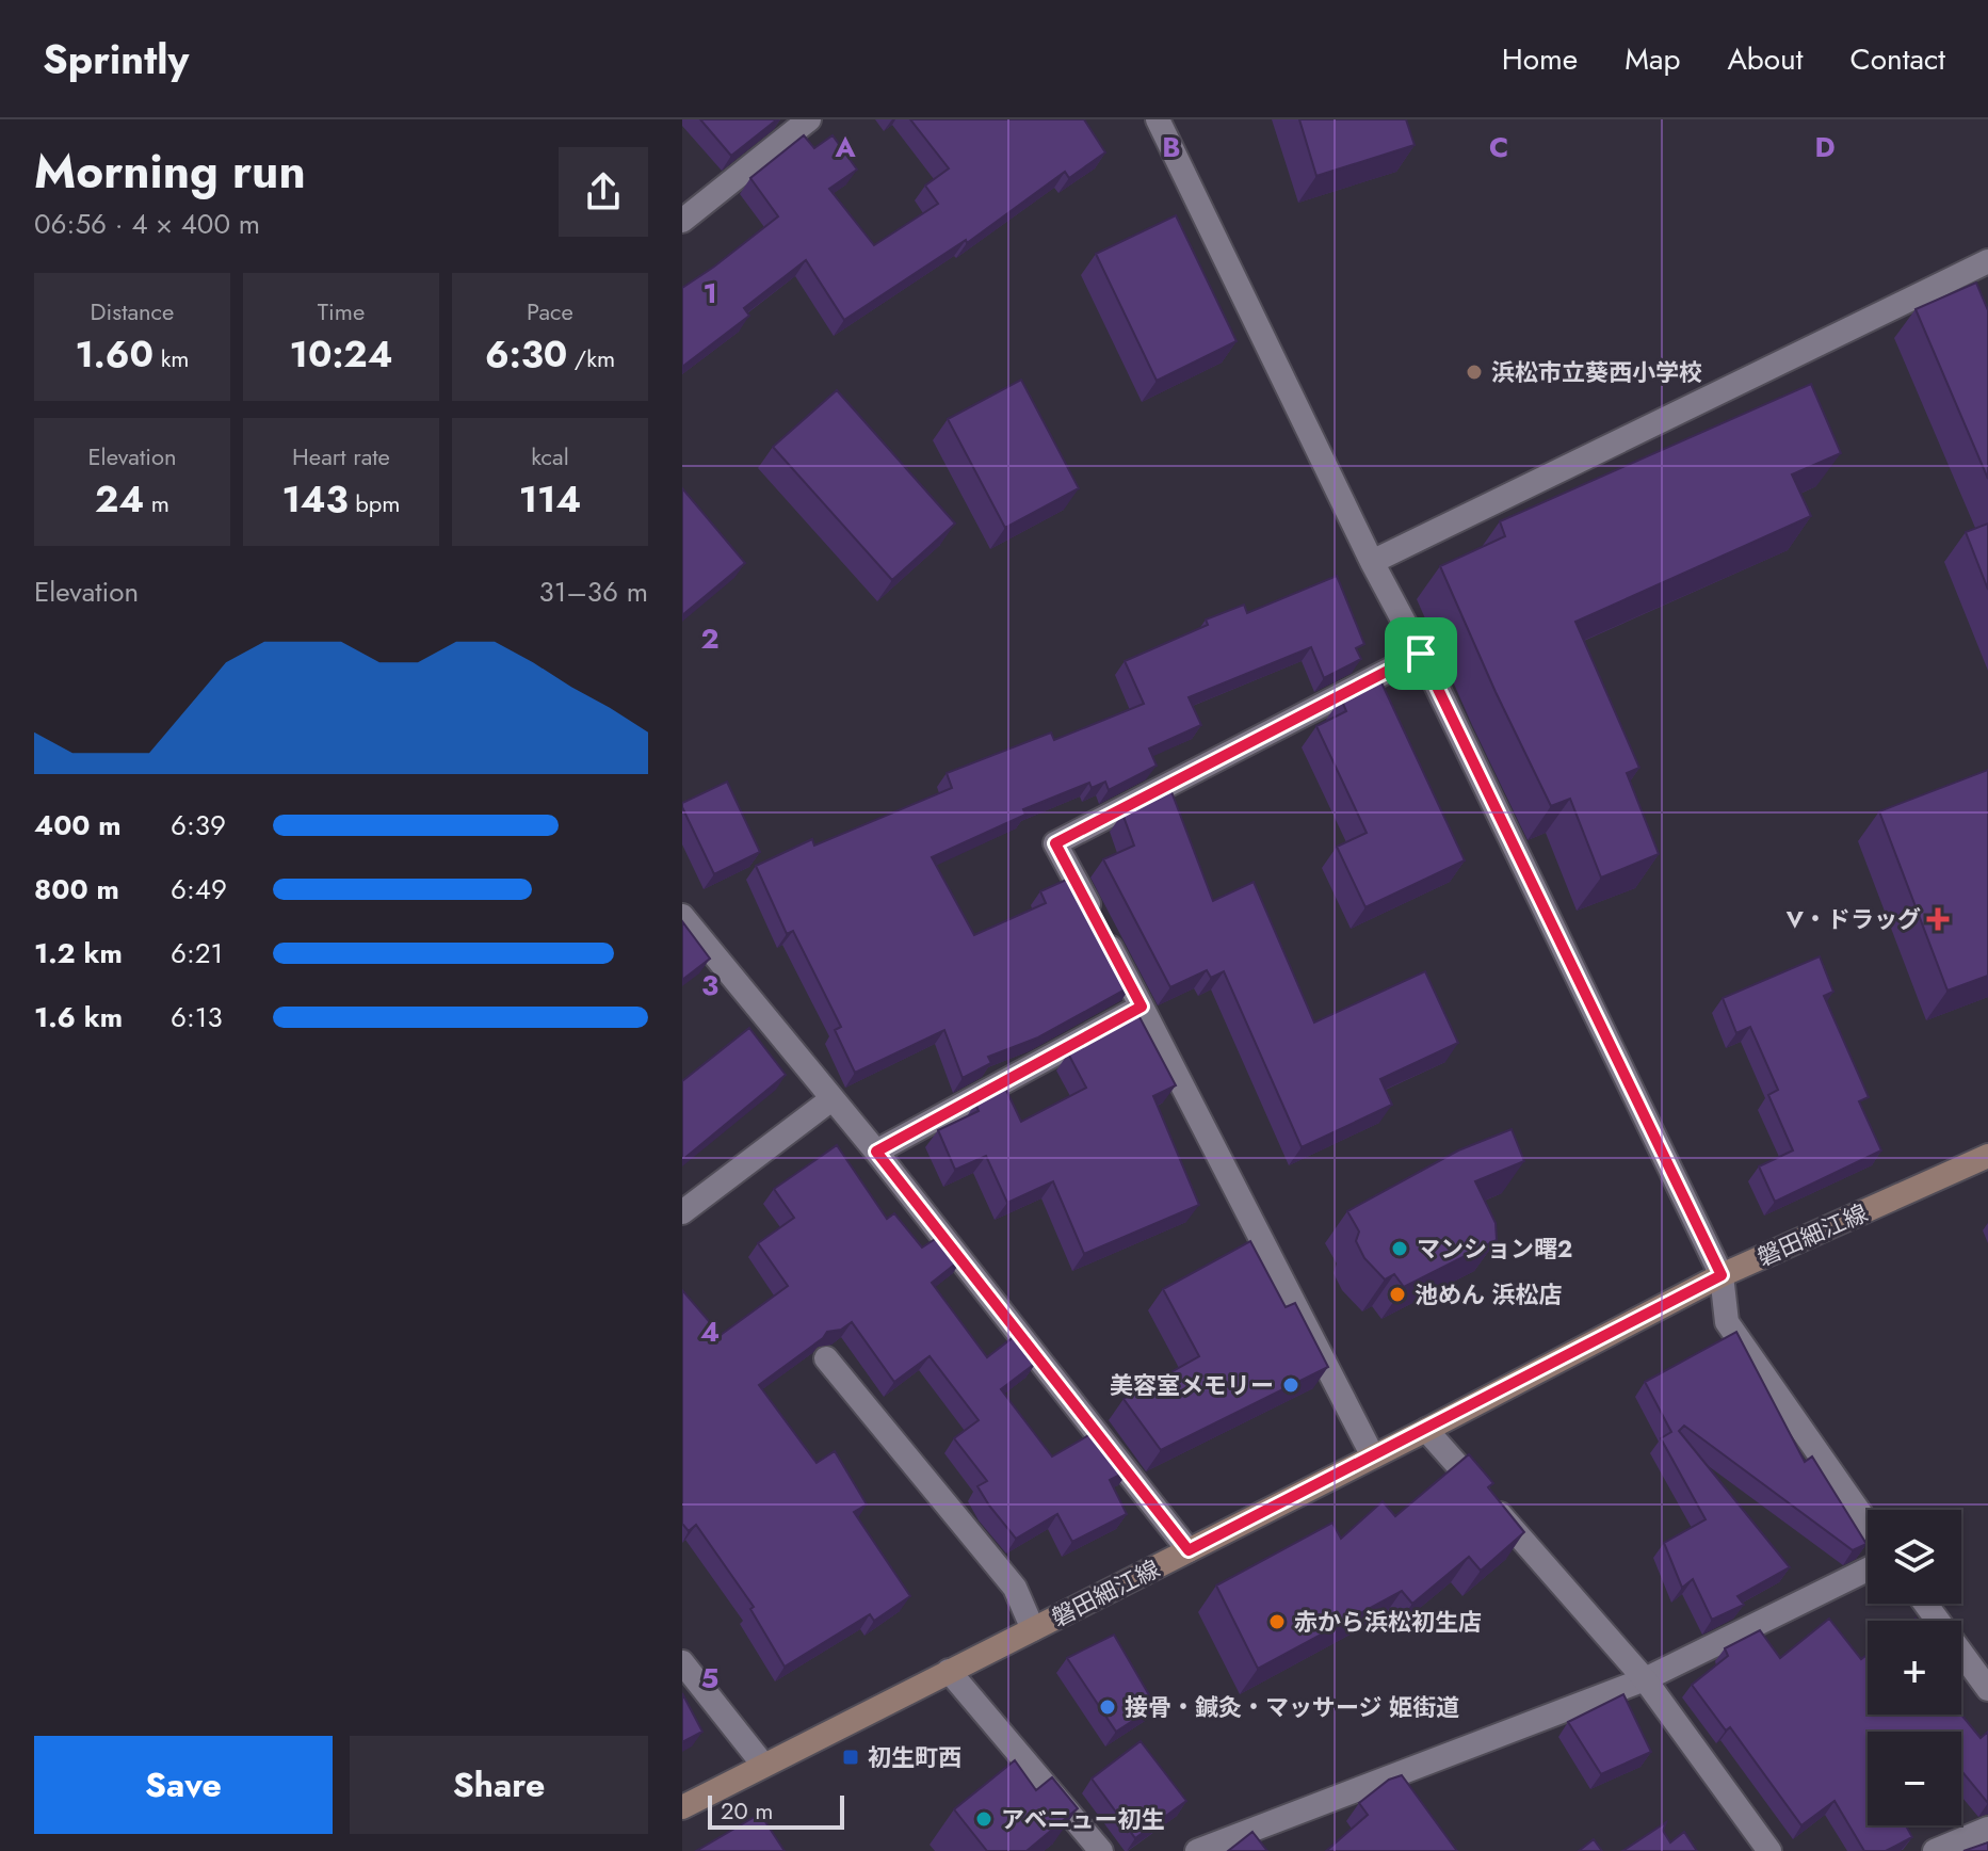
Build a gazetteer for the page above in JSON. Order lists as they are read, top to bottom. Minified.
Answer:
{"streets":{"main road":["磐田細江線"]},"places":{"other":["浜松市立葵西小学校","マンション曙２","池めん 浜松店","美容室メモリー","赤から浜松初生店","接骨・鍼灸・マッサージ 姫街道","アベニュー初生"],"health":["V・ドラッグ"],"transit":["初生町西"]},"scale_bar":"20 m","page":{"header":"Sprintly","nav":["Home","Map","About","Contact"],"heading":["Morning run","06:56 · 4 × 400 m"],"stats":[["Distance","1.60 km"],["Time","10:24"],["Pace","6:30 /km"],["Elevation","24 m"],["Heart rate","143 bpm"],["kcal","114"]],"chart":["Elevation","31–36 m"],"list":[{"name":"400 m","note":"6:39"},{"name":"800 m","note":"6:49"},{"name":"1.2 km","note":"6:21"},{"name":"1.6 km","note":"6:13"}],"map_buttons":["+","−"],"buttons":["Save","Share"],"scale":"20 m"},"grid":{"columns":["A","B","C","D"],"rows":["1","2","3","4","5"]}}
